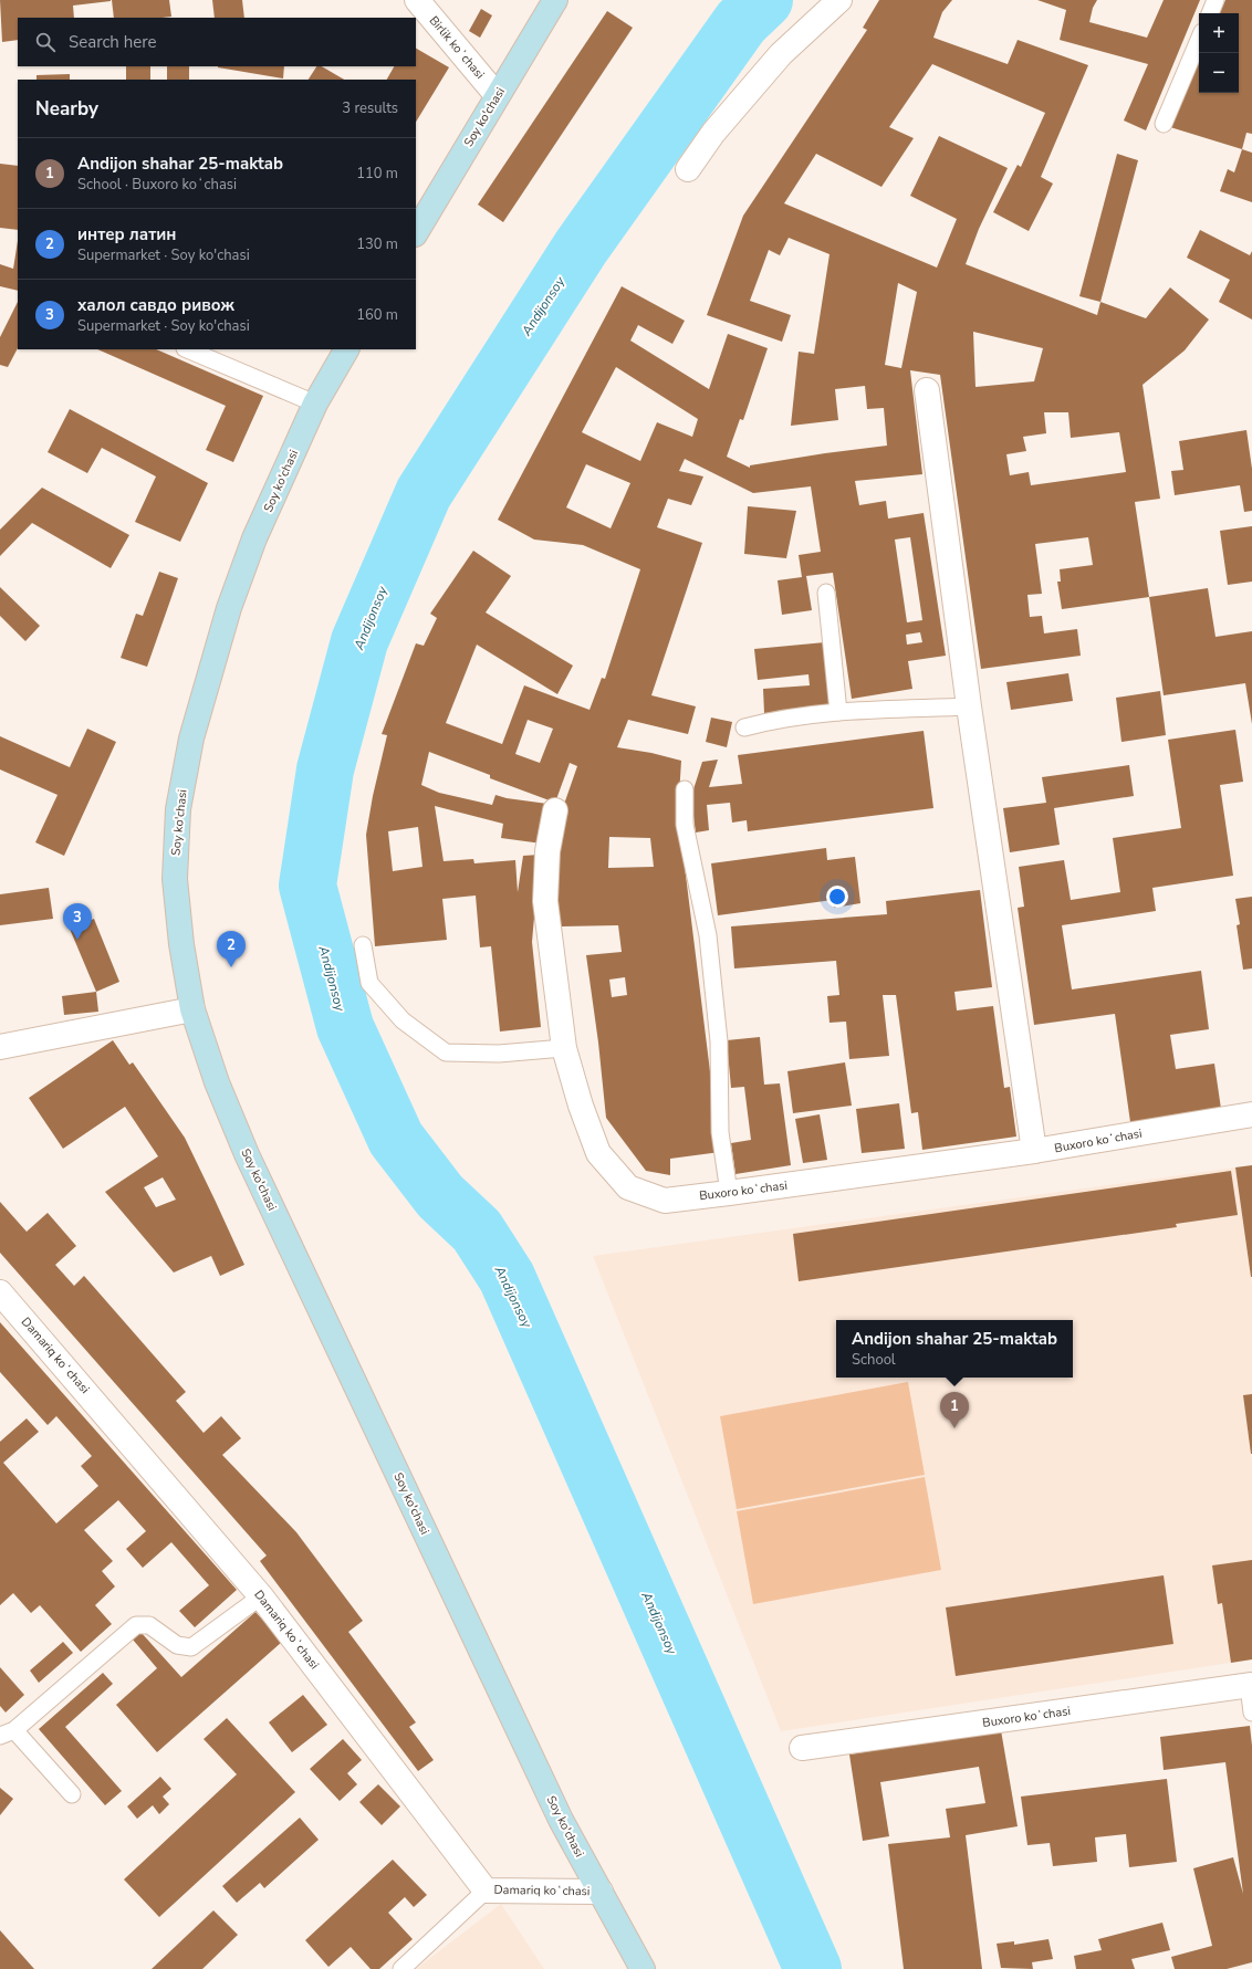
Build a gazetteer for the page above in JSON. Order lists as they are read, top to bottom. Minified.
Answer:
{"streets":{"main road":["Soy ko'chasi"],"street":["Birlik koʻchasi","Buxoro koʻchasi","Damariq koʻchasi"]},"crossings":[["Birlik koʻchasi","Soy ko'chasi"],["Soy ko'chasi","Damariq koʻchasi"]],"water":["Andijonsoy"],"page":{"map_buttons":["+","−"],"search":"Search here","heading":["Nearby","3 results"],"list":[{"mark":"1","name":"Andijon shahar 25-maktab","note":"School · Buxoro koʻchasi","value":"110 m"},{"mark":"2","name":"интер латин","note":"Supermarket · Soy ko'chasi","value":"130 m"},{"mark":"3","name":"халол савдо ривож","note":"Supermarket · Soy ko'chasi","value":"160 m"}],"pins":["3","2","1"],"popup":["Andijon shahar 25-maktab","School"]}}
